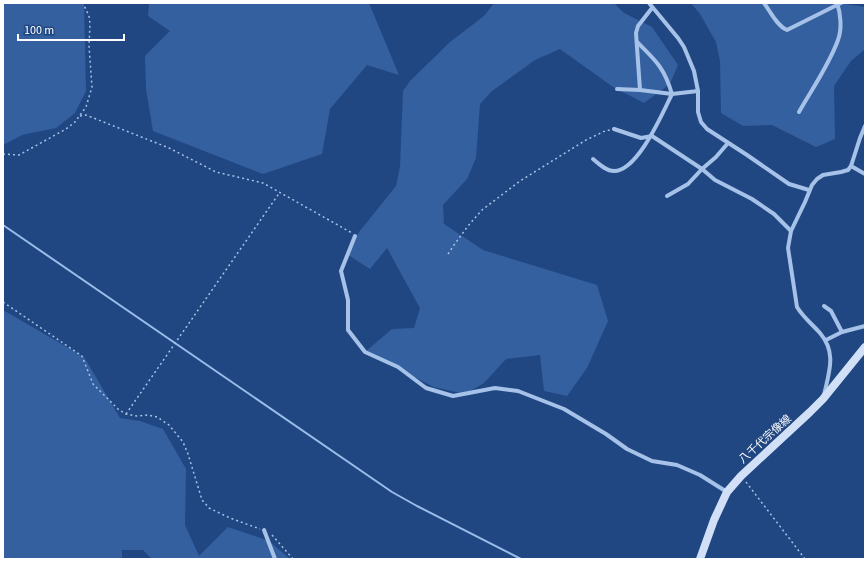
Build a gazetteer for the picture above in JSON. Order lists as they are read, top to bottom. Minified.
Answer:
{"streets":{"main road":["八千代宗像線"]},"scale_bar":"100 m"}
